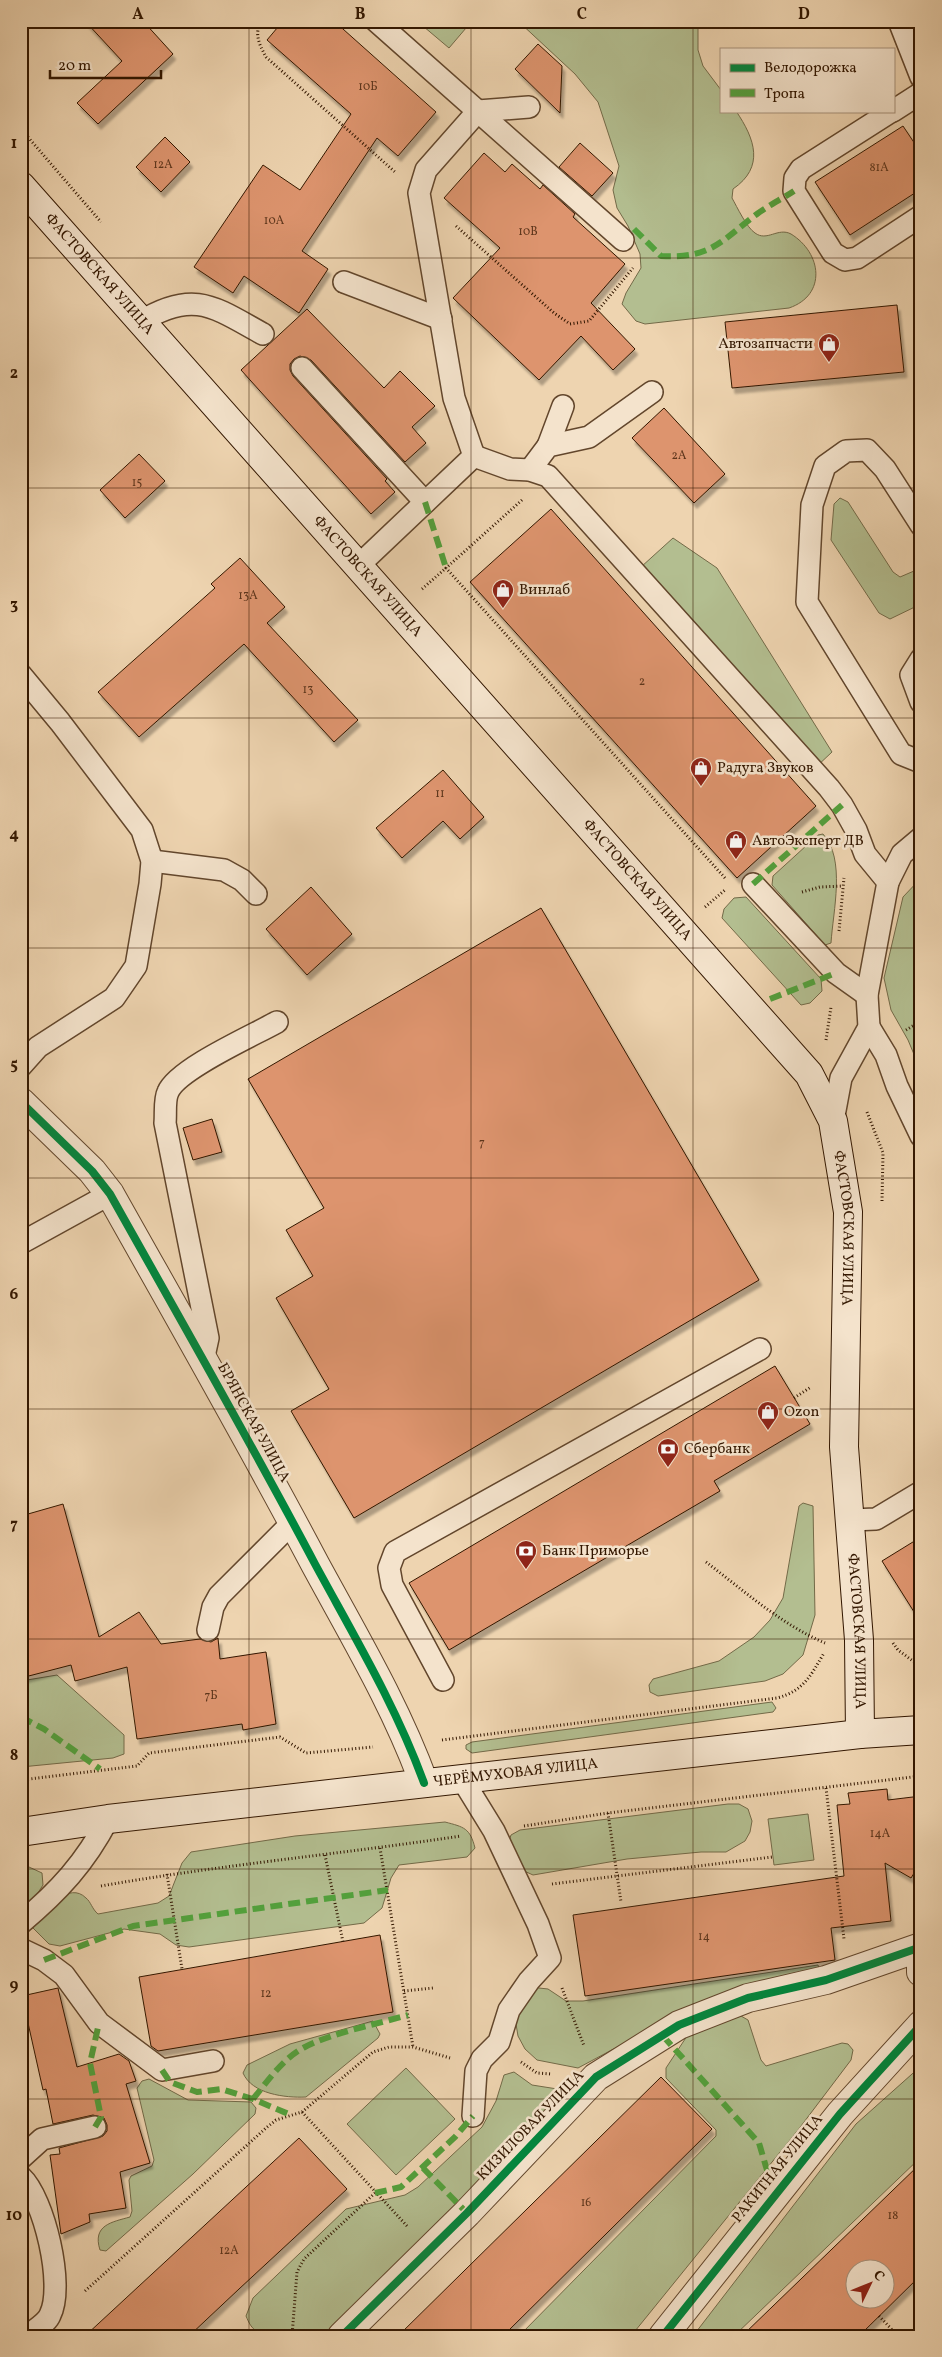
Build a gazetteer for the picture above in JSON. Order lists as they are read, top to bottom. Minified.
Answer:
{"streets":{"main road":["ФАСТОВСКАЯ УЛИЦА","БРЯНСКАЯ УЛИЦА","ЧЕРЁМУХОВАЯ УЛИЦА","КИЗИЛОВАЯ УЛИЦА","РАКИТНАЯ УЛИЦА"]},"crossings":[["ФАСТОВСКАЯ УЛИЦА","ЧЕРЁМУХОВАЯ УЛИЦА"],["БРЯНСКАЯ УЛИЦА","ЧЕРЁМУХОВАЯ УЛИЦА"]],"places":{"shop":["Автозапчасти","Винлаб","Радуга Звуков","АвтоЭксперт ДВ","Ozon"],"bank":["Сбербанк","Банк Приморье"]},"house_numbers":["10Б","12А","81А","10А","10В","2А","15","13А","2","13","11","7","7Б","14А","14","12","16","18","12А"],"legend":["Велодорожка","Тропа"],"scale_bar":"20 m","north":"top right","grid":{"columns":["A","B","C","D"],"rows":["1","2","3","4","5","6","7","8","9","10"]}}
